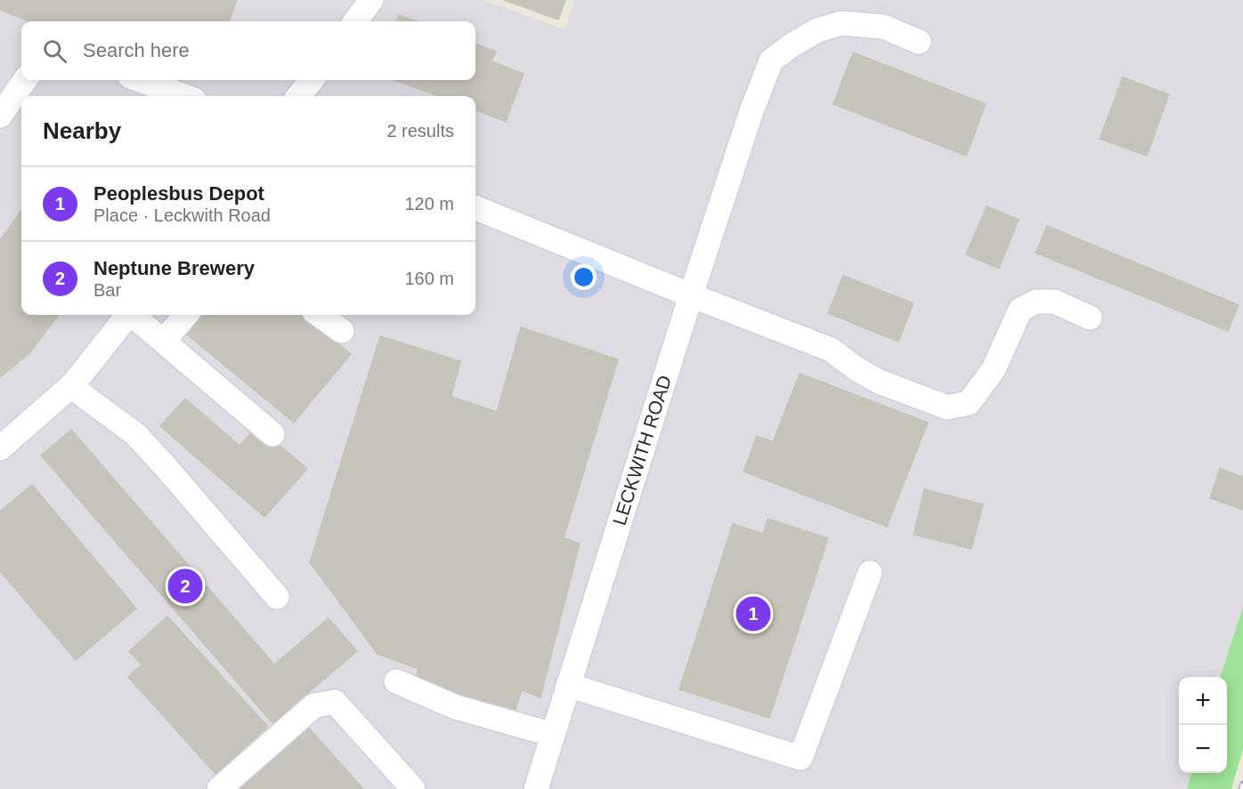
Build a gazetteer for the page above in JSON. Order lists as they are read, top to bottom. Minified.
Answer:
{"streets":{"street":["LECKWITH ROAD"]},"page":{"search":"Search here","heading":["Nearby","2 results"],"list":[{"mark":"1","name":"Peoplesbus Depot","note":"Place · Leckwith Road","value":"120 m"},{"mark":"2","name":"Neptune Brewery","note":"Bar","value":"160 m"}],"pins":["2","1"],"map_buttons":["+","−"]}}
